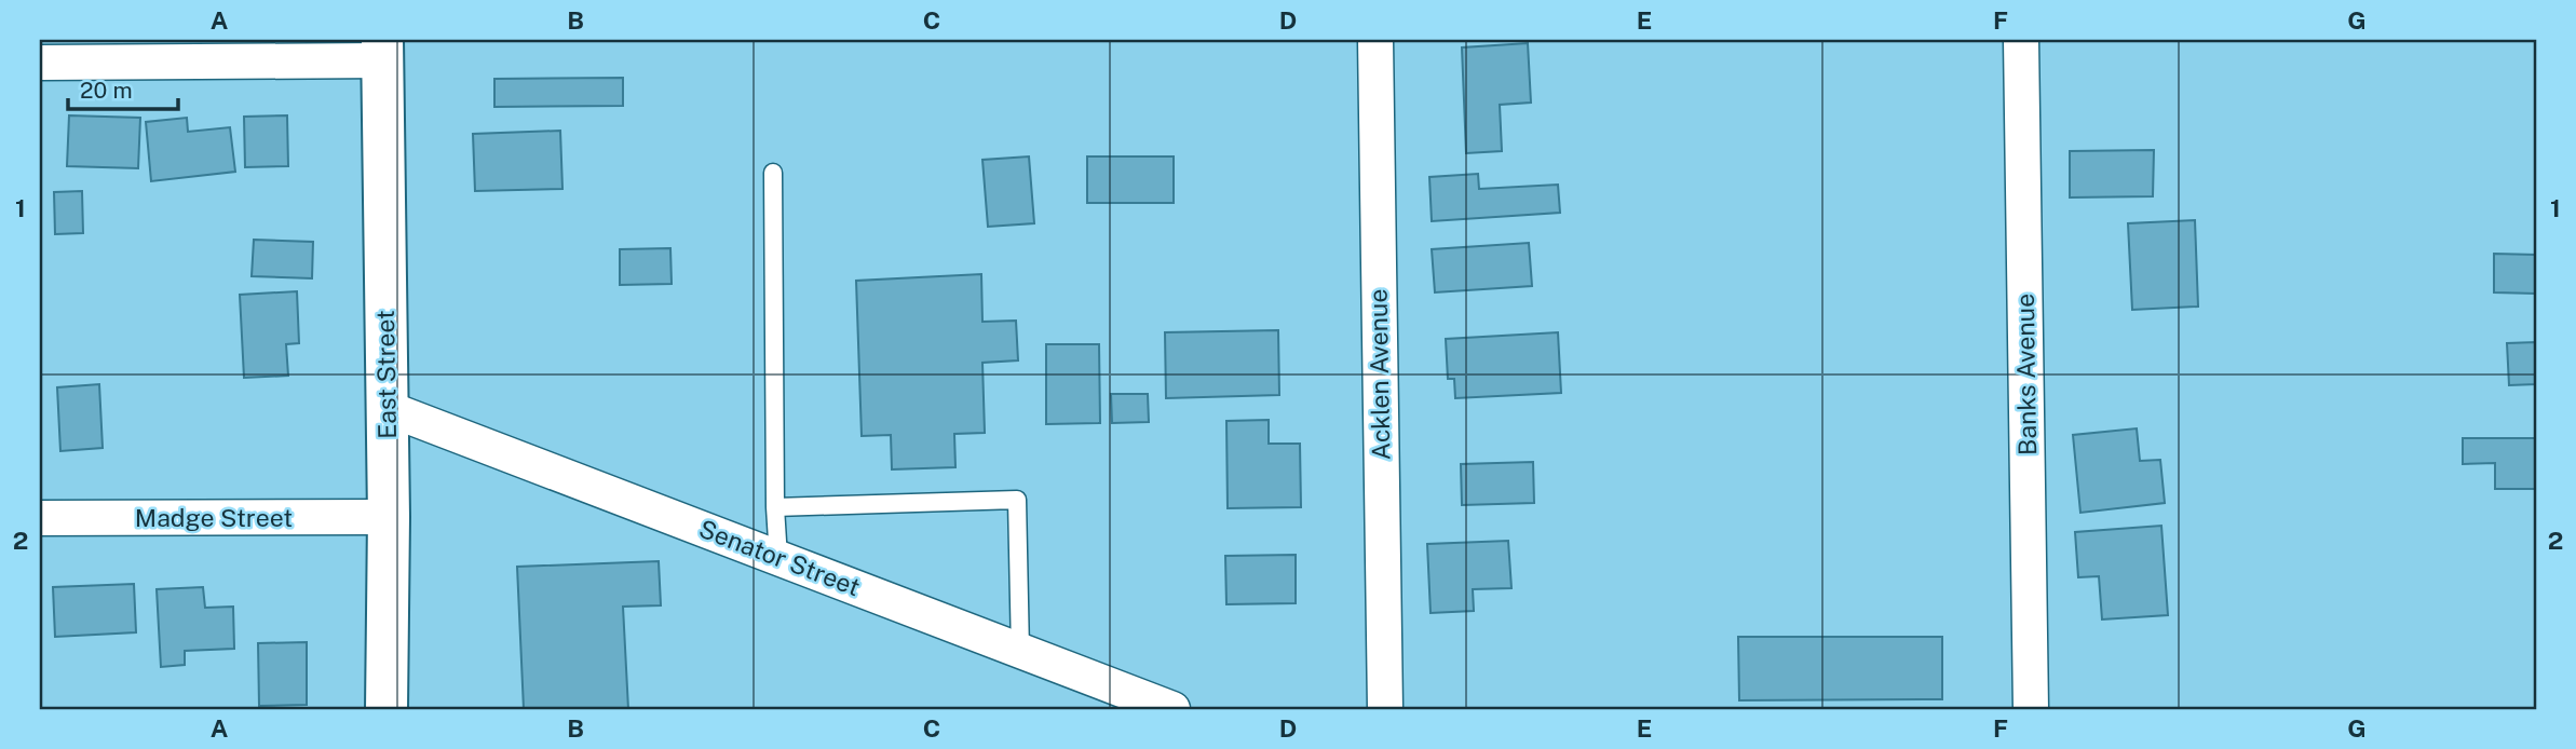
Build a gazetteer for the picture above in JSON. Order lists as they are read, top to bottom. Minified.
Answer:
{"streets":{"street":["East Street","Acklen Avenue","Banks Avenue","Madge Street","Senator Street"]},"crossings":[["East Street","Madge Street"],["East Street","Senator Street"]],"scale_bar":"20 m","grid":{"columns":["A","B","C","D","E","F","G"],"rows":["1","2"]}}
